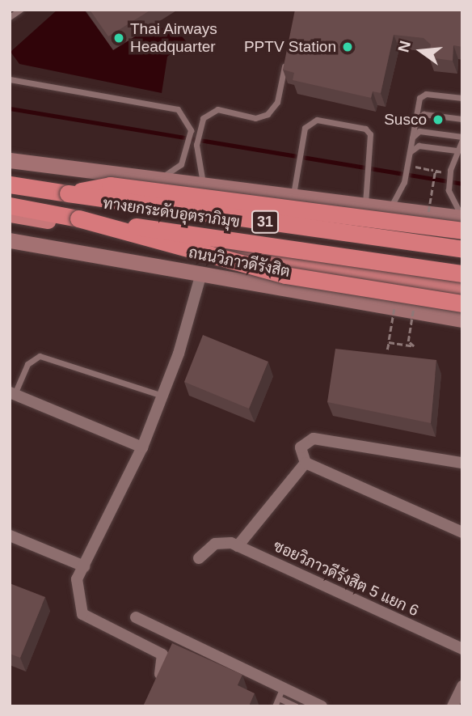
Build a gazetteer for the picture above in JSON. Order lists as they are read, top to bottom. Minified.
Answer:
{"streets":{"highway":["ทางยกระดับอุตราภิมุข","31","ถนนวิภาวดีรังสิต"],"street":["ซอยวิภาวดีรังสิต 5 แยก 6"]},"crossings":[["ทางยกระดับอุตราภิมุข","31"],["ทางยกระดับอุตราภิมุข","ถนนวิภาวดีรังสิต"]],"places":["Thai Airways Headquarter","PPTV Station","Susco"],"north":"left"}
